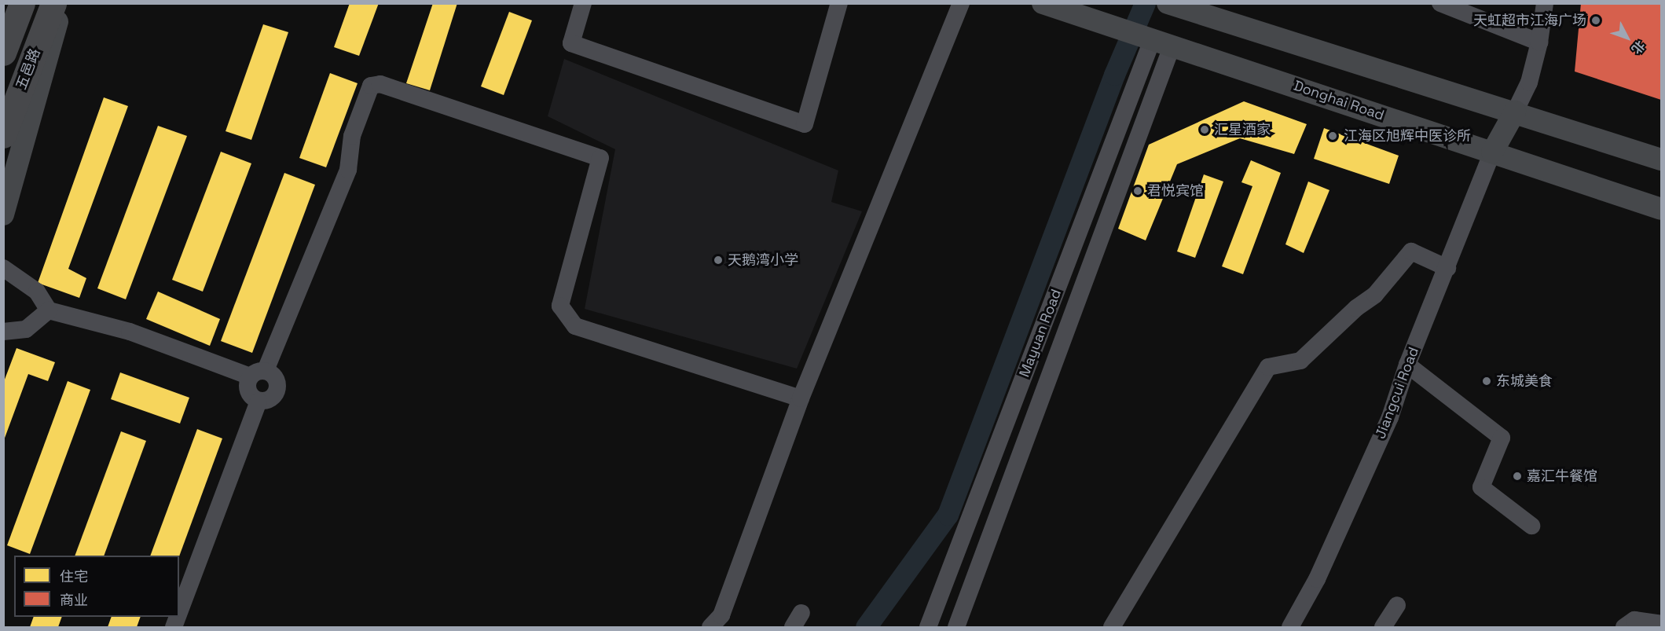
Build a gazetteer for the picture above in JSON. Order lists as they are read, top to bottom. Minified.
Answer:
{"streets":{"highway":["五邑路"],"main road":["Donghai Road"],"street":["Mayuan Road","Jiangcui Road"]},"crossings":[["Donghai Road","Mayuan Road"],["Donghai Road","Jiangcui Road"]],"places":["天虹超市江海广场","汇星酒家","江海区旭辉中医诊所","君悦宾馆","天鹅湾小学","东城美食","嘉汇牛餐馆"],"legend":["住宅","商业"],"north":"bottom right"}
